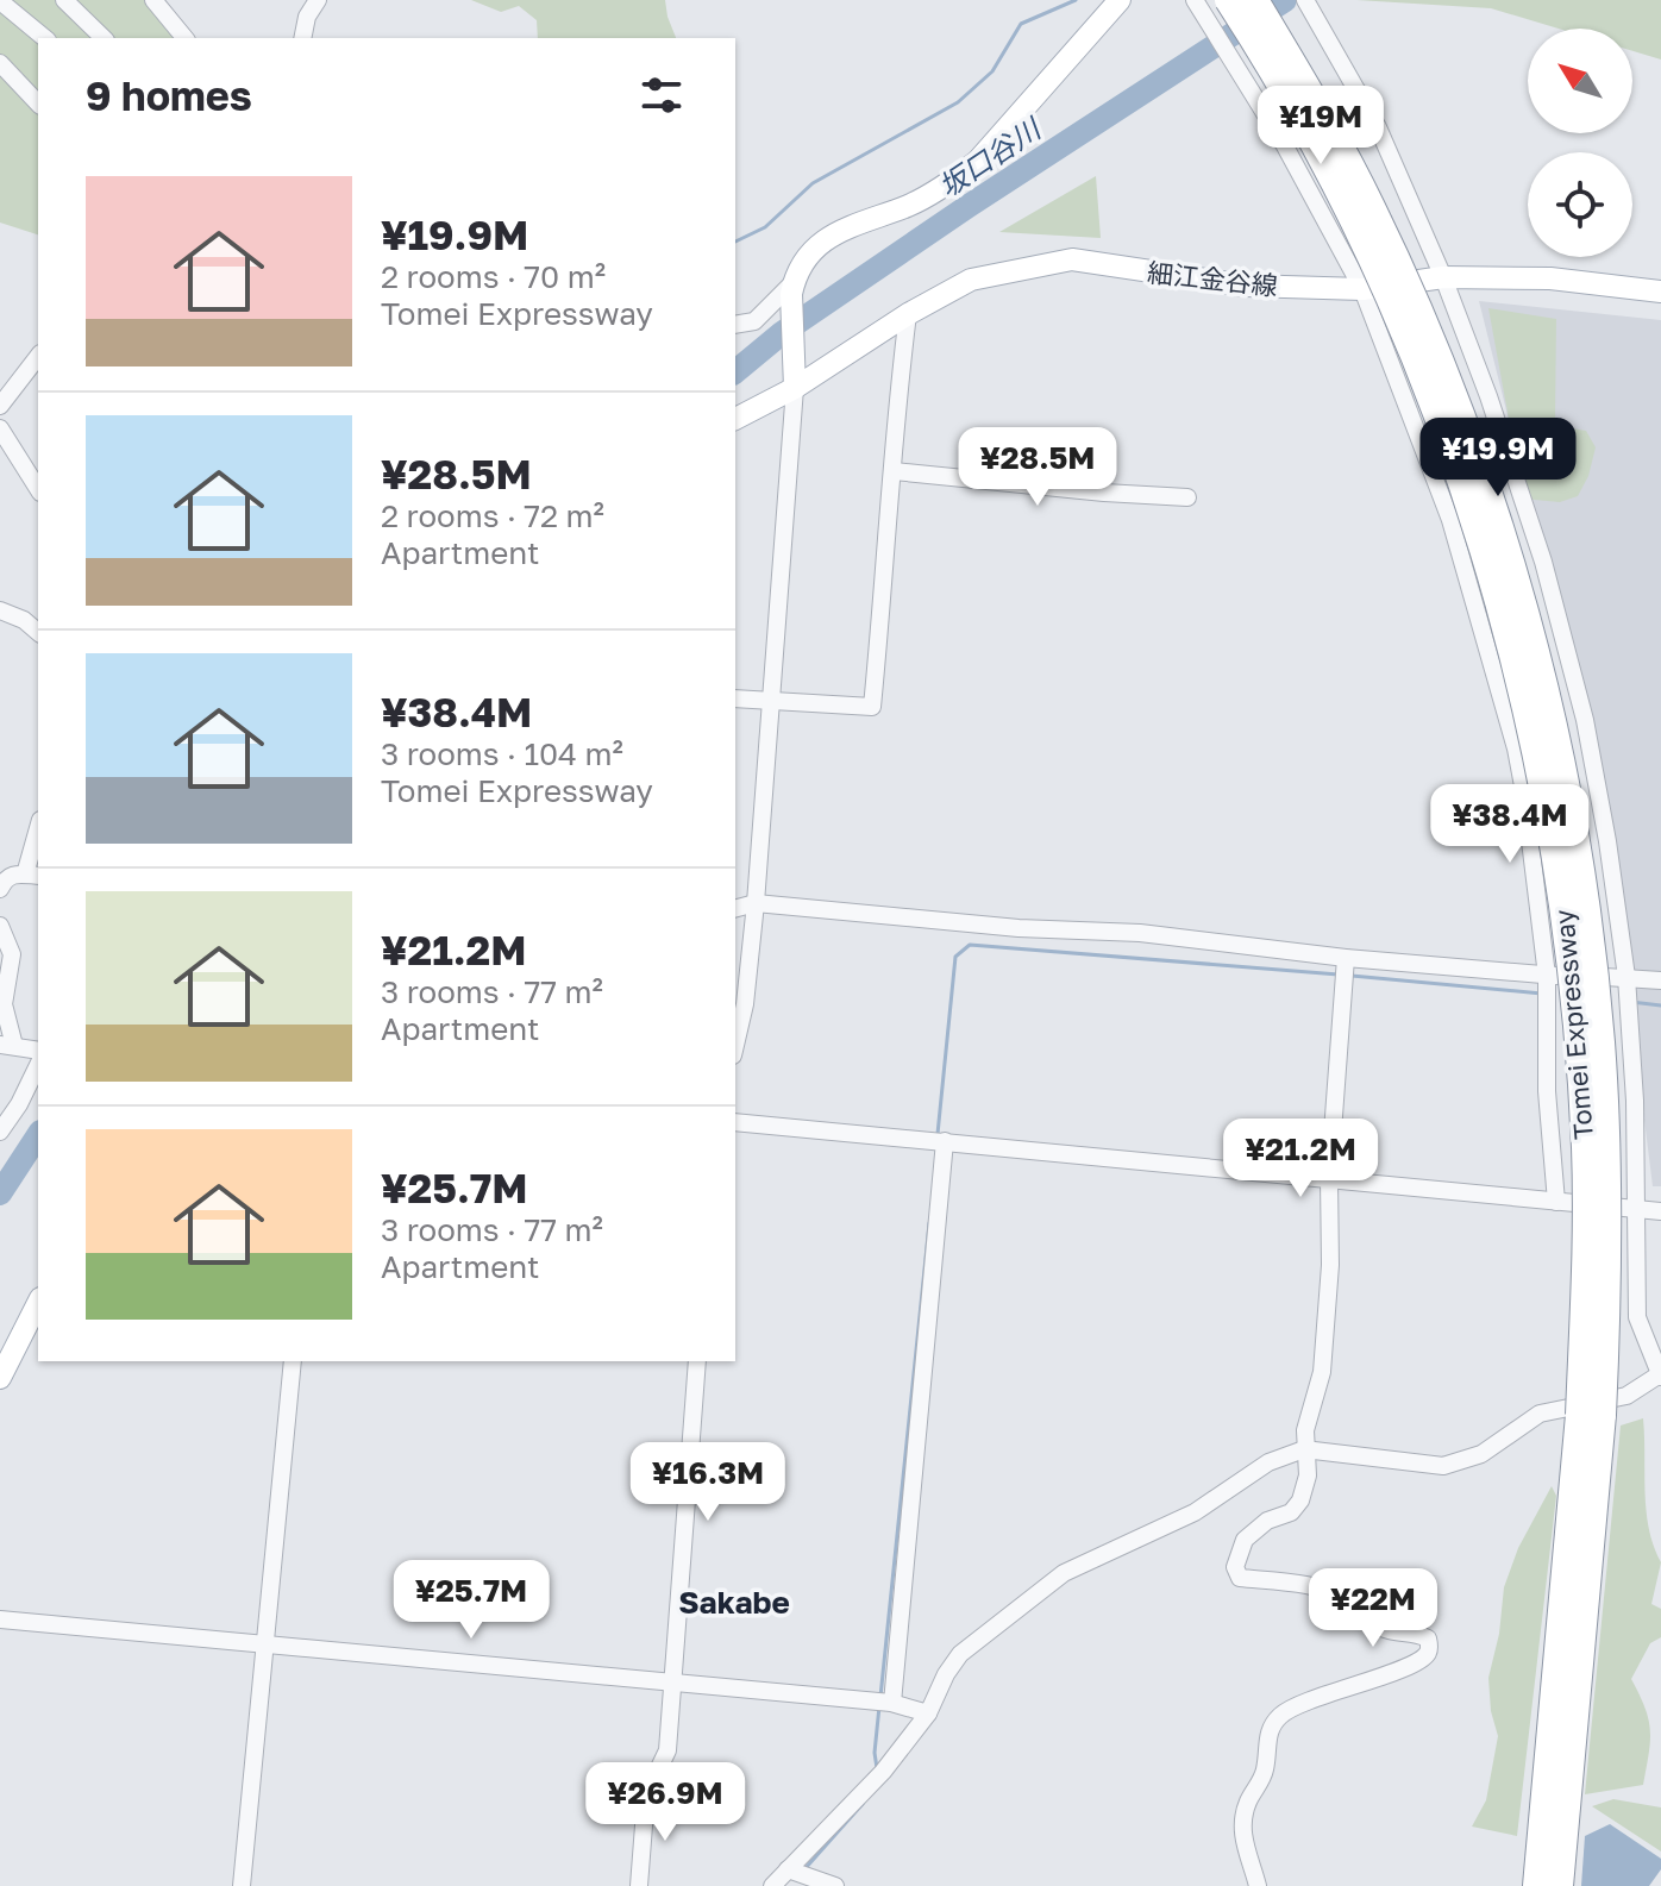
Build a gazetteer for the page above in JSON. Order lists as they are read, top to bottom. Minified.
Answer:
{"streets":{"highway":["Tomei Expressway"],"main road":["細江金谷線"]},"districts":["Sakabe"],"water":["坂口谷川"],"north":"top left","page":{"heading":"9 homes","price":["¥19M","¥19.9M","¥28.5M","¥38.4M","¥21.2M","¥16.3M","¥25.7M","¥22M","¥26.9M"],"list":[{"name":"¥19.9M","note":"2 rooms · 70 m² · Tomei Expressway"},{"name":"¥28.5M","note":"2 rooms · 72 m² · Apartment"},{"name":"¥38.4M","note":"3 rooms · 104 m² · Tomei Expressway"},{"name":"¥21.2M","note":"3 rooms · 77 m² · Apartment"},{"name":"¥25.7M","note":"3 rooms · 77 m² · Apartment"}]}}
